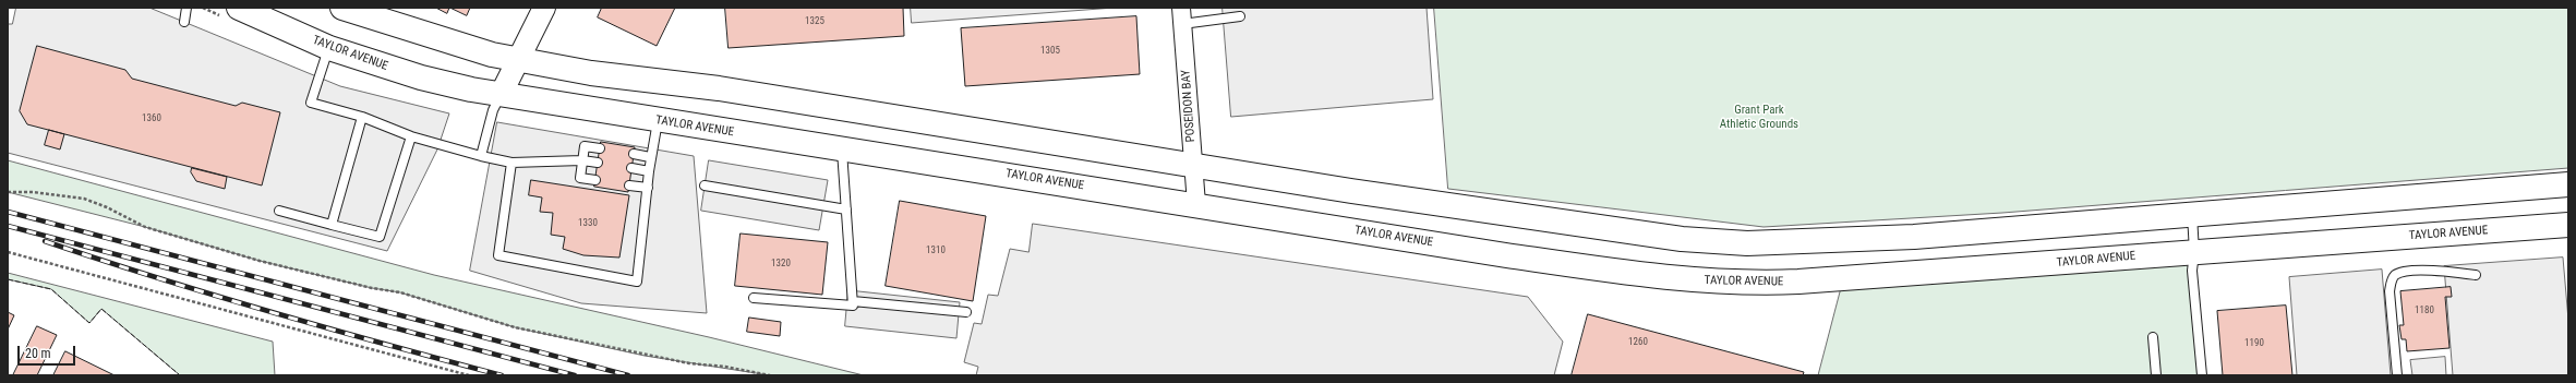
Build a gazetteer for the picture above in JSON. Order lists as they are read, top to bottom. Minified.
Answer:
{"streets":{"main road":["TAYLOR AVENUE"],"street":["POSEIDON BAY"]},"crossings":[["TAYLOR AVENUE","POSEIDON BAY"]],"parks":["Grant Park Athletic Grounds"],"house_numbers":["1325","1305","1360","1330","1310","1320","1180","1260","1190"],"scale_bar":"20 m"}
